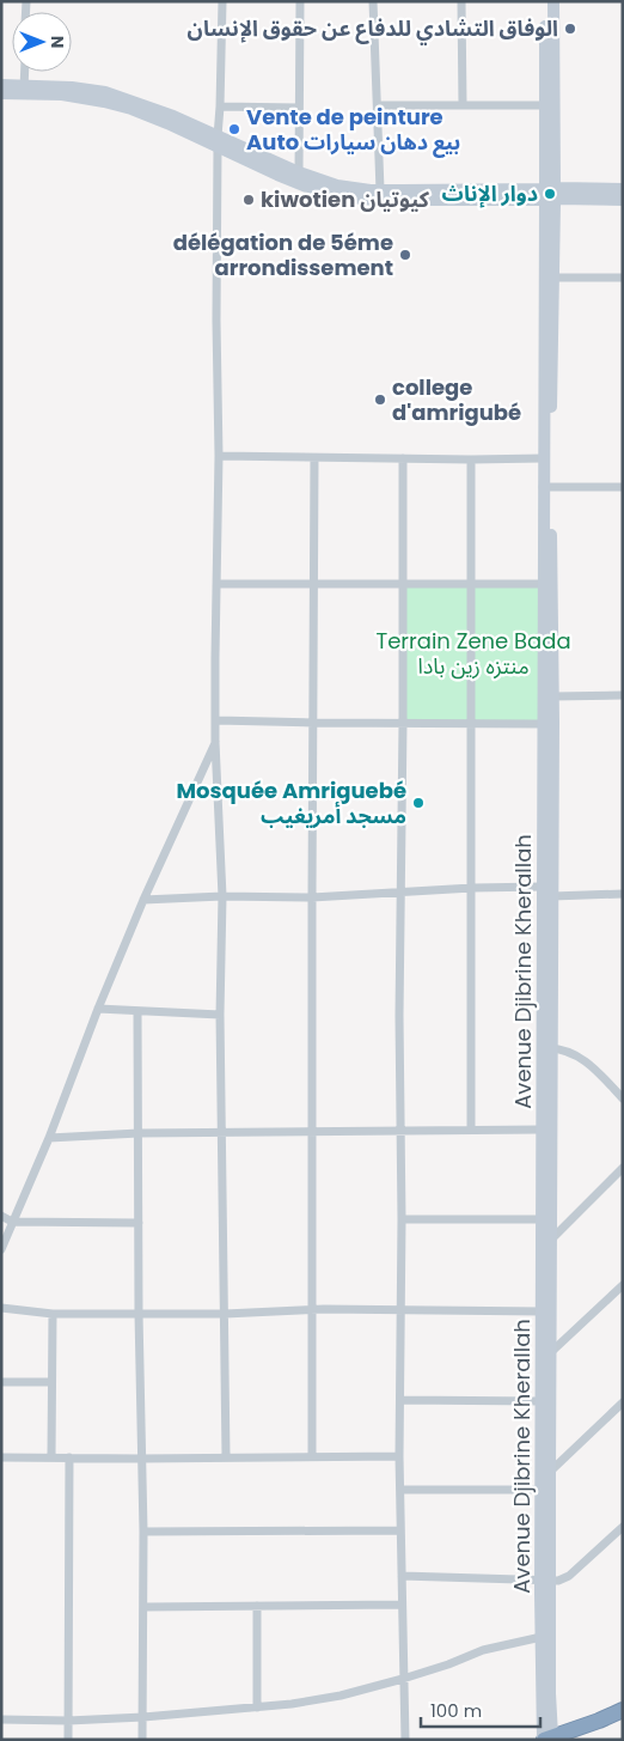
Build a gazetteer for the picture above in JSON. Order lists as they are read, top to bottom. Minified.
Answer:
{"streets":{"street":["Avenue Djibrine Kherallah"]},"parks":["Terrain Zene Bada منتزه زين بادا"],"places":["الوفاق التشادي للدفاع عن حقوق الإنسان","Vente de peinture Auto بيع دهان سيارات","دوار الإناث","kiwotien كيوتيان","délégation de 5éme arrondissement","college d'amrigubé","Mosquée Amriguebé مسجد أمريغيب"],"scale_bar":"100 m","north":"right"}
